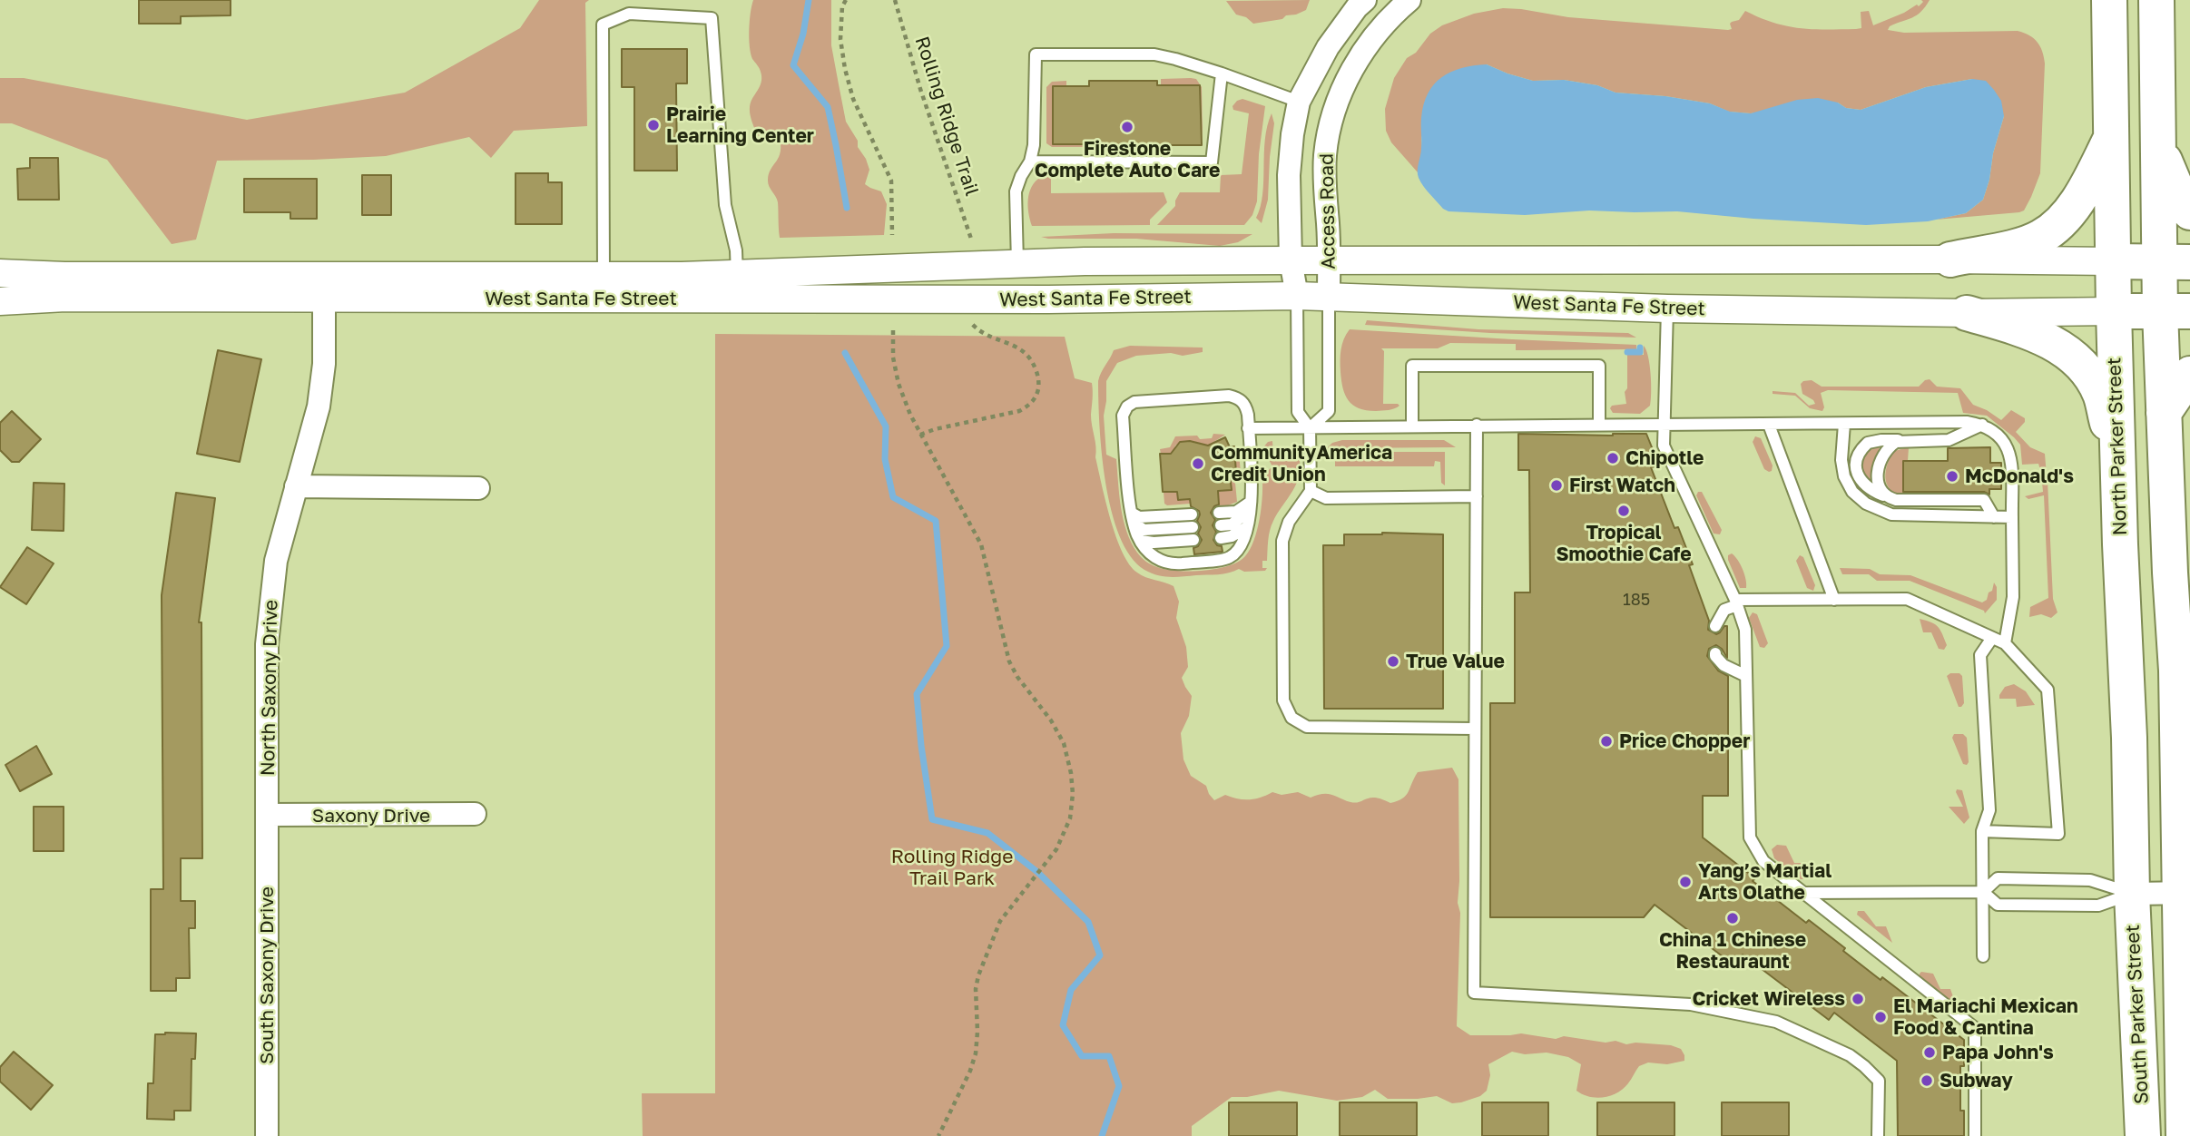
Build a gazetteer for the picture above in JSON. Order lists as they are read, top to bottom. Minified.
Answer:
{"streets":{"main road":["West Santa Fe Street","North Parker Street","South Parker Street"],"street":["Access Road","North Saxony Drive","Saxony Drive","South Saxony Drive"],"path":["Rolling Ridge Trail"]},"crossings":[["Access Road","West Santa Fe Street"],["West Santa Fe Street","North Parker Street"],["West Santa Fe Street","North Saxony Drive"],["North Parker Street","South Parker Street"],["North Saxony Drive","Saxony Drive"],["North Saxony Drive","South Saxony Drive"],["Saxony Drive","South Saxony Drive"]],"parks":["Rolling Ridge Trail Park"],"places":["Prairie Learning Center","Firestone Complete Auto Care","Chipotle","CommunityAmerica Credit Union","McDonald's","First Watch","Tropical Smoothie Cafe","True Value","Price Chopper","Yang’s Martial Arts Olathe","China 1 Chinese Restauraunt","Cricket Wireless","El Mariachi Mexican Food & Cantina","Papa John's","Subway"],"house_numbers":["185"]}
